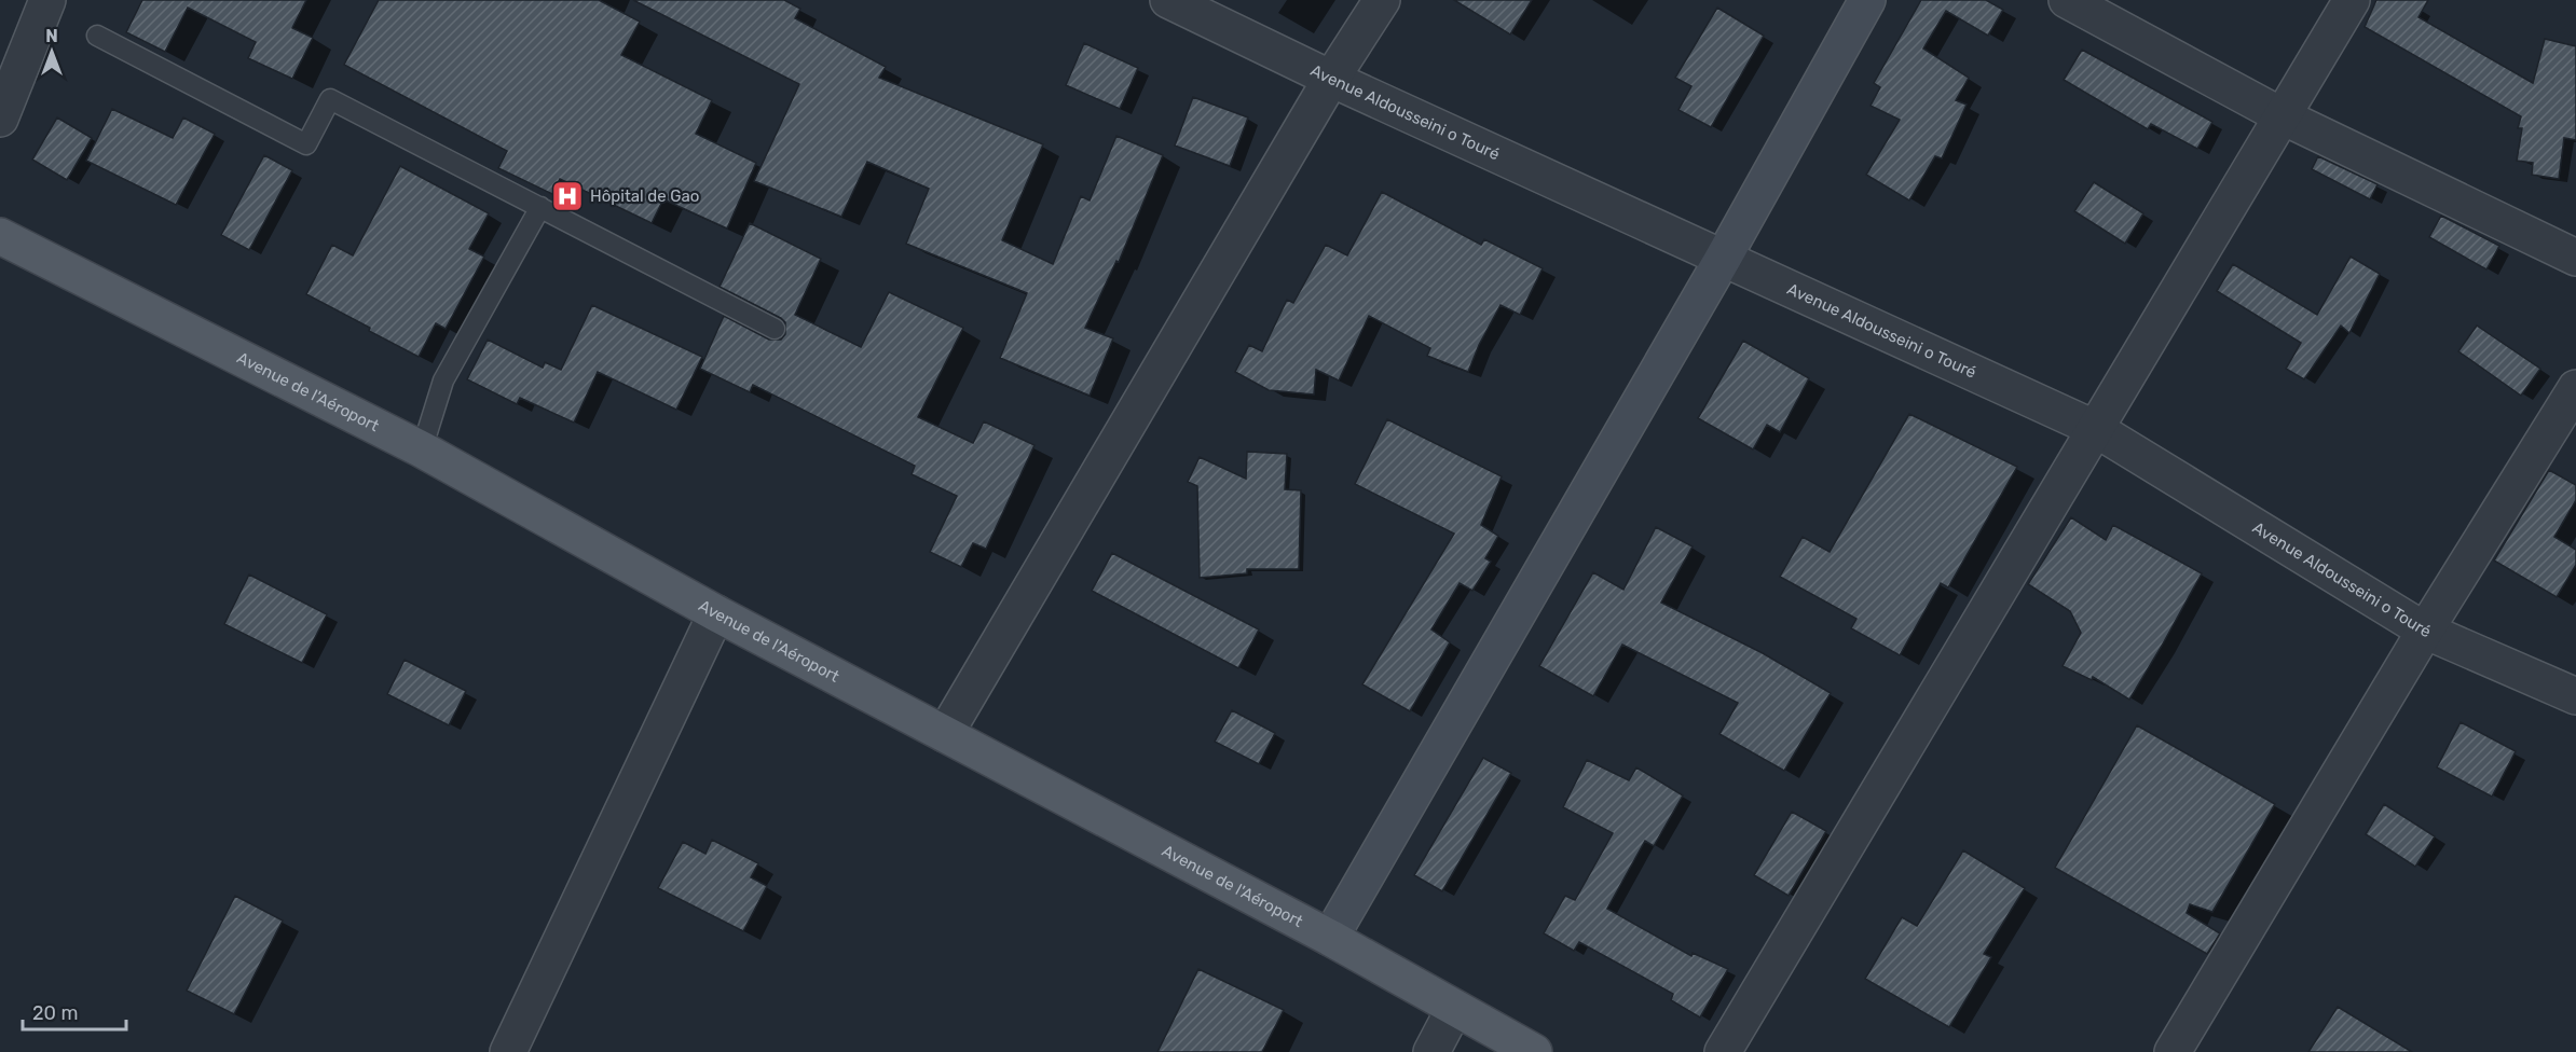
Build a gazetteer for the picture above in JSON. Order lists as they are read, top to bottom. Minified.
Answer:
{"streets":{"main road":["Avenue de l'Aéroport"],"street":["Avenue Aldousseini o Touré"]},"places":{"hospital":["Hôpital de Gao"]},"scale_bar":"20 m","north":"top"}
